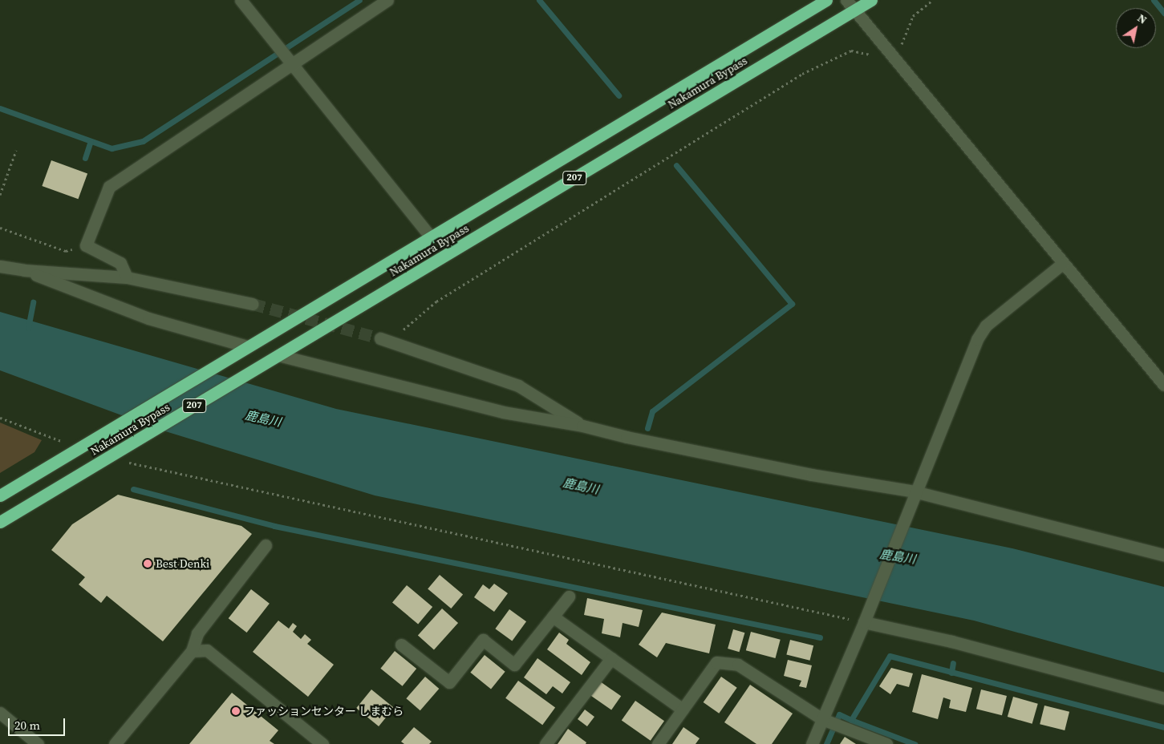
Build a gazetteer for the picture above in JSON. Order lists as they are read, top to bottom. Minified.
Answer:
{"streets":{"highway":["Nakamura Bypass","207"]},"water":["鹿島川"],"places":["Best Denki","ファッションセンター しまむら"],"scale_bar":"20 m","north":"top right"}
